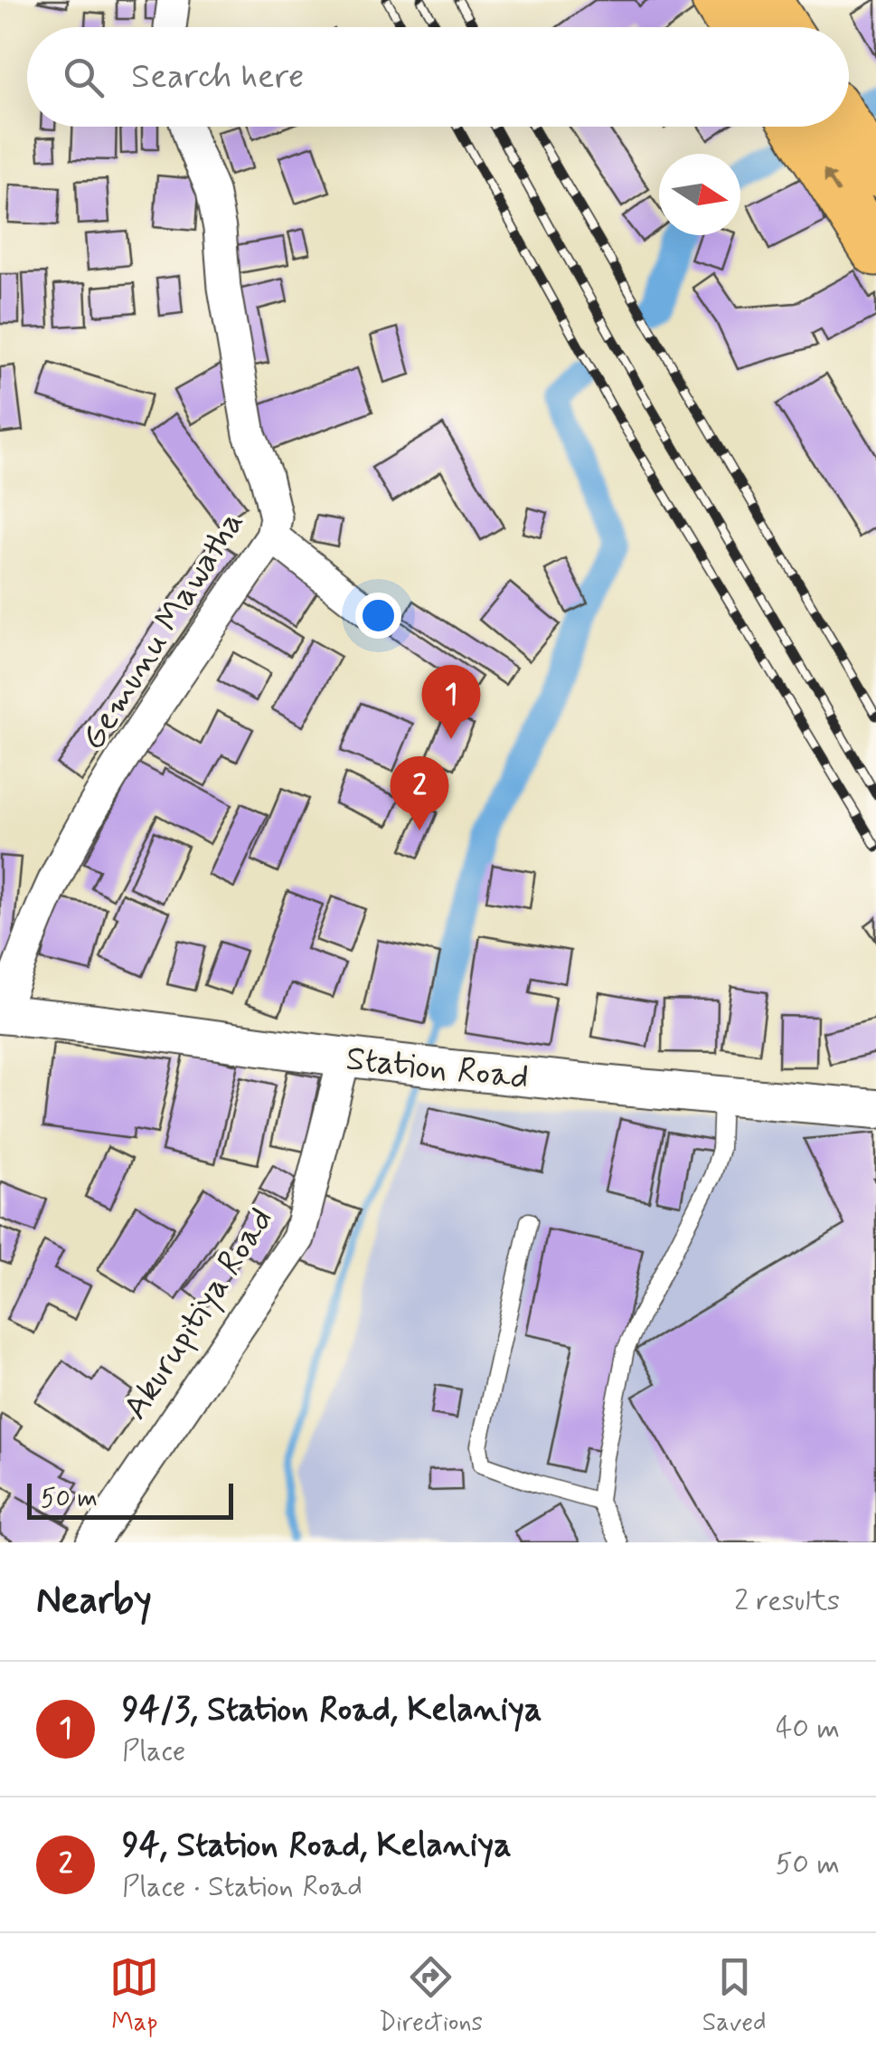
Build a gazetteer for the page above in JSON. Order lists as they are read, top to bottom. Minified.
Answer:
{"streets":{"street":["Gemunu Mawatha","Station Road","Akurupitiya Road"]},"crossings":[["Gemunu Mawatha","Station Road"],["Station Road","Akurupitiya Road"]],"scale_bar":"50 m","north":"right","page":{"search":"Search here","pins":["1","2"],"scale":"50 m","heading":["Nearby","2 results"],"list":[{"mark":"1","name":"94/3, Station Road, Kelaniya","note":"Place","value":"40 m"},{"mark":"2","name":"94, Station Road, Kelaniya","note":"Place · Station Road","value":"50 m"}],"nav":["Map","Directions","Saved"]}}
